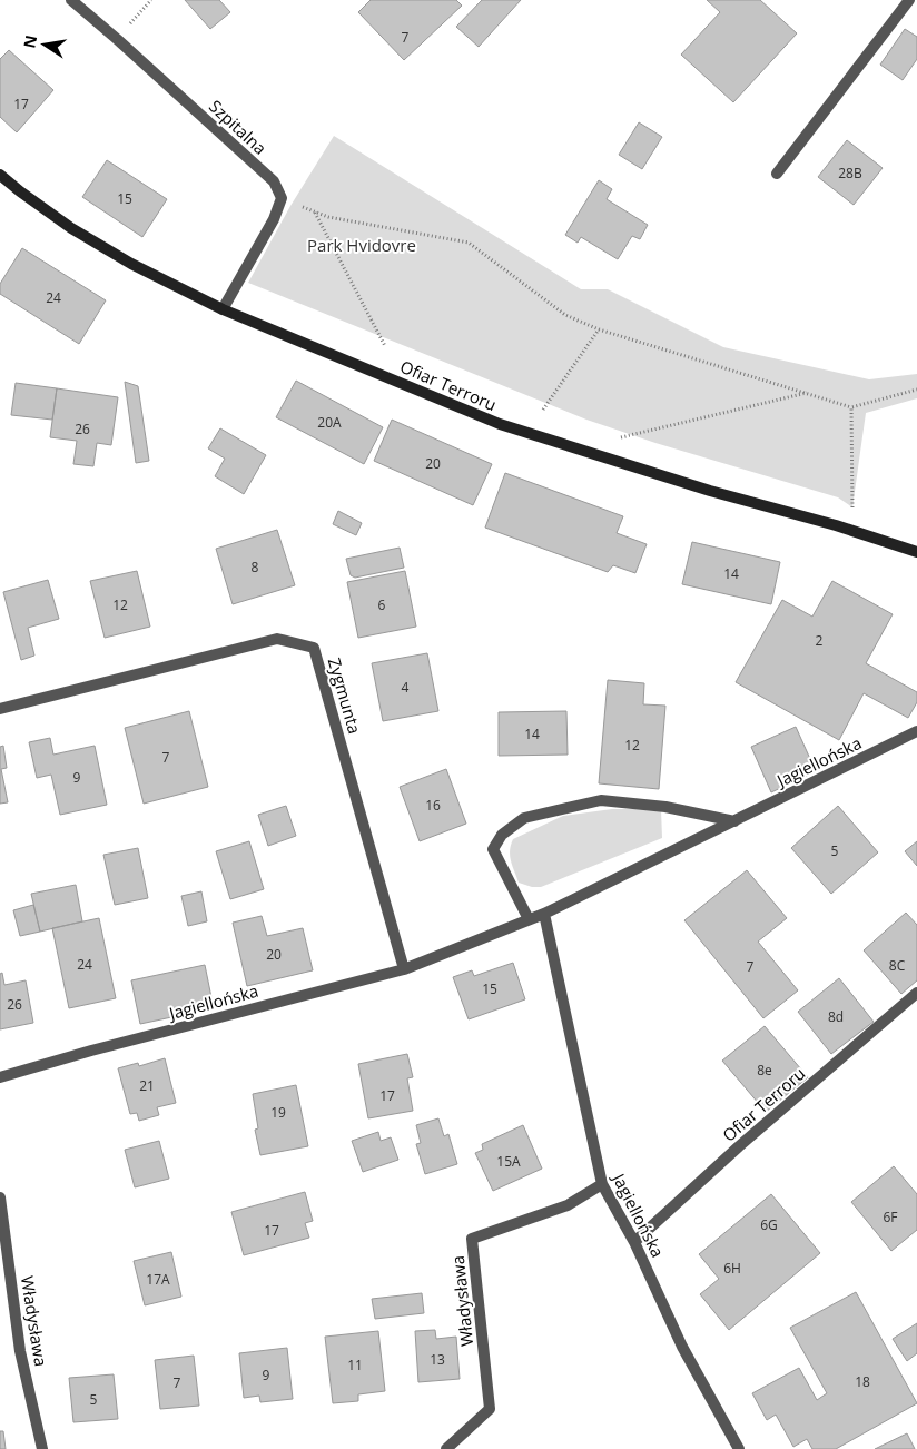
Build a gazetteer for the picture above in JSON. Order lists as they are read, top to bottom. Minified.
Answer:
{"streets":{"street":["Szpitalna","Ofiar Terroru","Zygmunta","Jagiellońska","Władysława"]},"crossings":[["Ofiar Terroru","Jagiellońska"],["Zygmunta","Jagiellońska"],["Jagiellońska","Władysława"]],"parks":["Park Hvidovre"],"house_numbers":["7","17","28B","15","24","20A","26","20","8","14","12","6","2","4","14","12","7","9","16","5","20","24","8C","7","15","26","8d","8e","21","17","19","15A","6F","6G","17","6H","17A","13","11","9","18","7","5"],"north":"left"}
